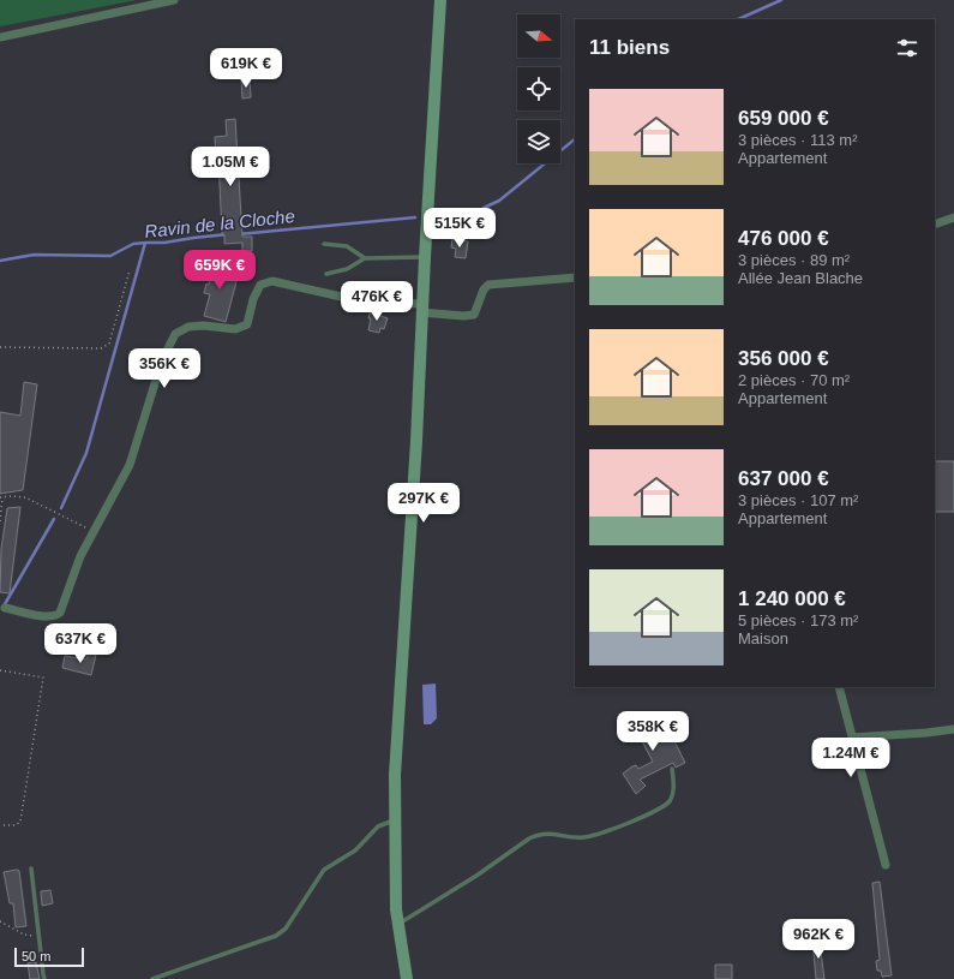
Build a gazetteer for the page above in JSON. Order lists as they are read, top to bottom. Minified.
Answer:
{"water":["Ravin de la Cloche"],"scale_bar":"50 m","north":"right","page":{"heading":"11 biens","price":["619K €","1.05M €","515K €","659K €","476K €","356K €","297K €","637K €","358K €","1.24M €","962K €"],"list":[{"name":"659 000 €","note":"3 pièces · 113 m² · Appartement"},{"name":"476 000 €","note":"3 pièces · 89 m² · Allée Jean Blache"},{"name":"356 000 €","note":"2 pièces · 70 m² · Appartement"},{"name":"637 000 €","note":"3 pièces · 107 m² · Appartement"},{"name":"1 240 000 €","note":"5 pièces · 173 m² · Maison"}],"scale":"50 m"}}
